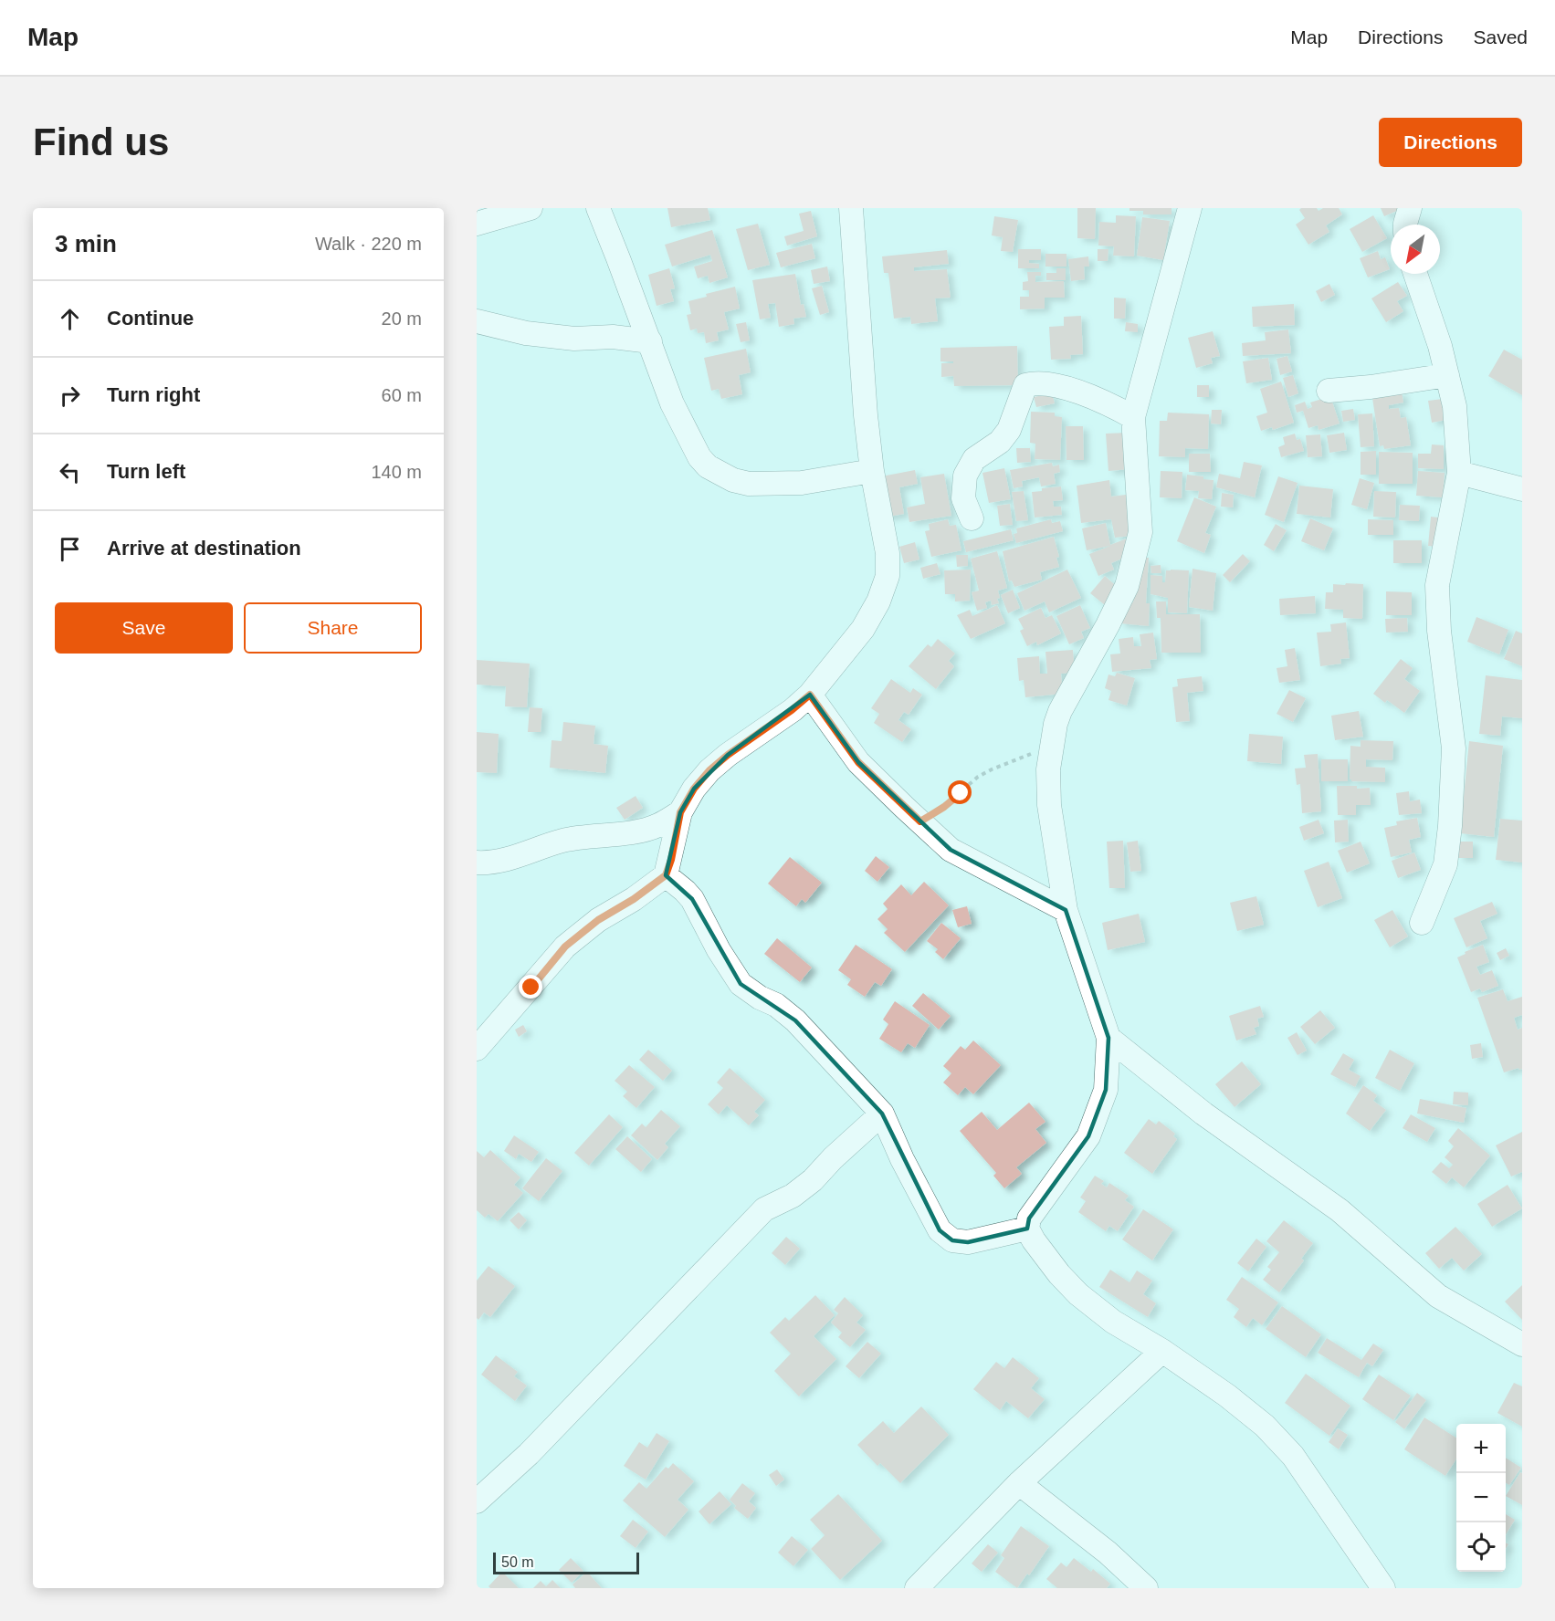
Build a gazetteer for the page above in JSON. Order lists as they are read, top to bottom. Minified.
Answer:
{"scale_bar":"50 m","north":"bottom left","page":{"header":"Map","nav":["Map","Directions","Saved"],"buttons":["Directions",["Save","Share"]],"title":"Find us","heading":["3 min","Walk · 220 m"],"list":[["Continue","20 m"],["Turn right","60 m"],["Turn left","140 m"],"Arrive at destination"],"map_buttons":["+","−"],"scale":"50 m"}}
